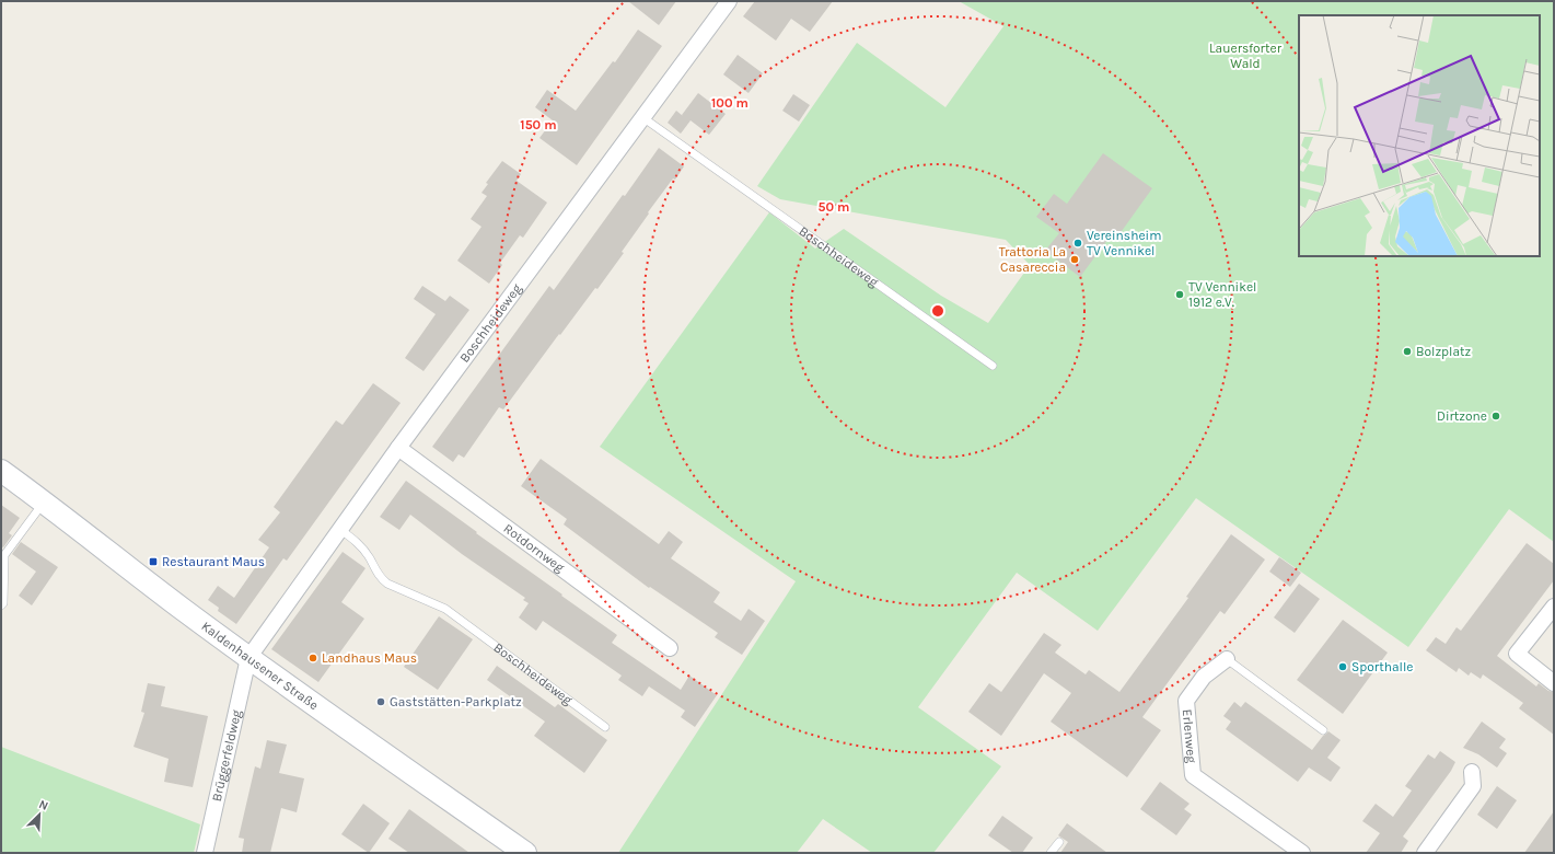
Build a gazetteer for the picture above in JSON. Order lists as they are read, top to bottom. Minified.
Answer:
{"streets":{"main road":["Kaldenhausener Straße"],"street":["Boschheideweg","Rotdornweg","Erlenweg","Brüggerfeldweg"]},"crossings":[["Boschheideweg","Rotdornweg"],["Boschheideweg","Kaldenhausener Straße"],["Boschheideweg","Brüggerfeldweg"],["Kaldenhausener Straße","Brüggerfeldweg"]],"parks":["Lauersforter Wald"],"places":{"other":["Vereinsheim TV Vennikel","Trattoria La Casareccia","TV Vennikel 1912 e.V.","Bolzplatz","Dirtzone","Landhaus Maus","Sporthalle","Gaststätten-Parkplatz"],"transit":["Restaurant Maus"]},"north":"top right","rings":["100 m","150 m","50 m"]}
